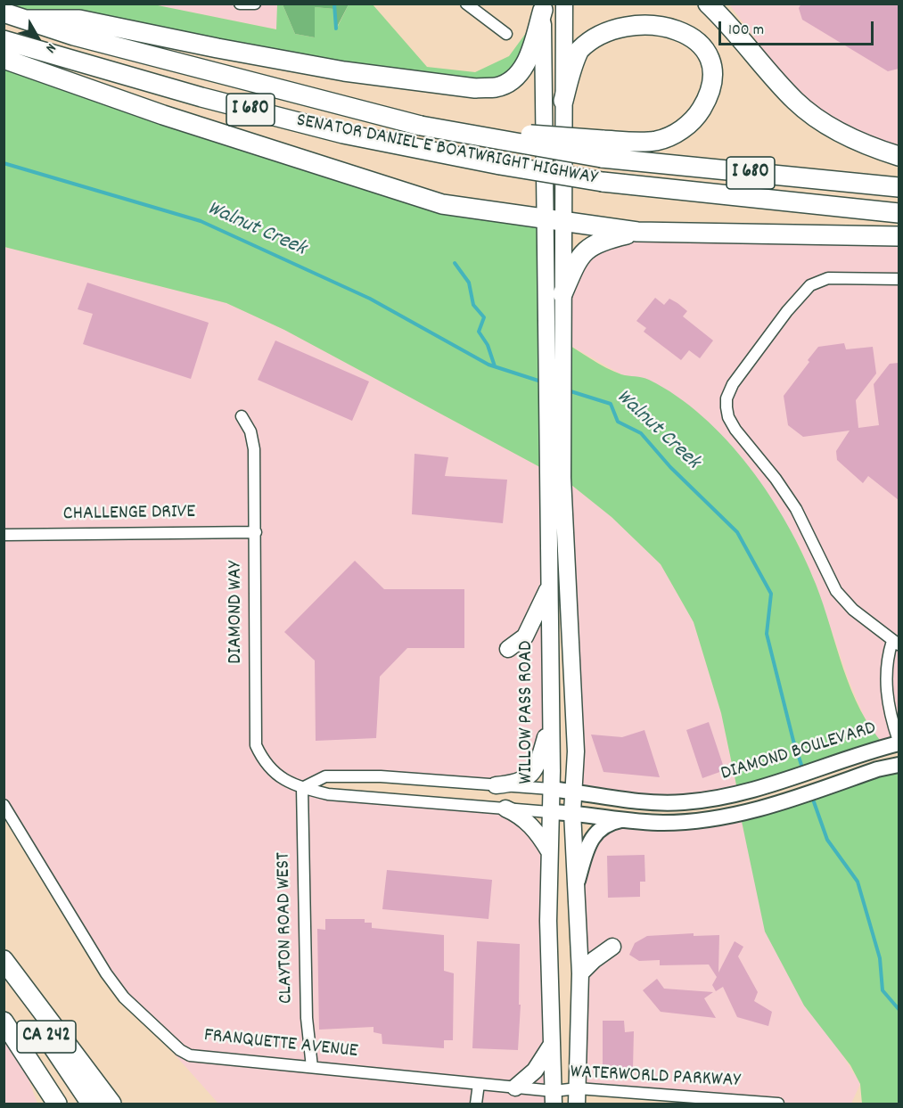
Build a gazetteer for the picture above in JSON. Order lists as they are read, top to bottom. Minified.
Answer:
{"streets":{"highway":["I 680","SENATOR DANIEL E BOATWRIGHT HIGHWAY","CA 242"],"main road":["WILLOW PASS ROAD","DIAMOND BOULEVARD"],"street":["CHALLENGE DRIVE","DIAMOND WAY","CLAYTON ROAD WEST","FRANQUETTE AVENUE","WATERWORLD PARKWAY"]},"crossings":[["CHALLENGE DRIVE","DIAMOND WAY"],["DIAMOND WAY","WILLOW PASS ROAD"],["DIAMOND WAY","DIAMOND BOULEVARD"],["DIAMOND WAY","CLAYTON ROAD WEST"],["WILLOW PASS ROAD","DIAMOND BOULEVARD"],["WILLOW PASS ROAD","FRANQUETTE AVENUE"],["WILLOW PASS ROAD","WATERWORLD PARKWAY"],["CLAYTON ROAD WEST","FRANQUETTE AVENUE"],["FRANQUETTE AVENUE","WATERWORLD PARKWAY"]],"water":["Walnut Creek"],"scale_bar":"100 m","north":"bottom right"}
